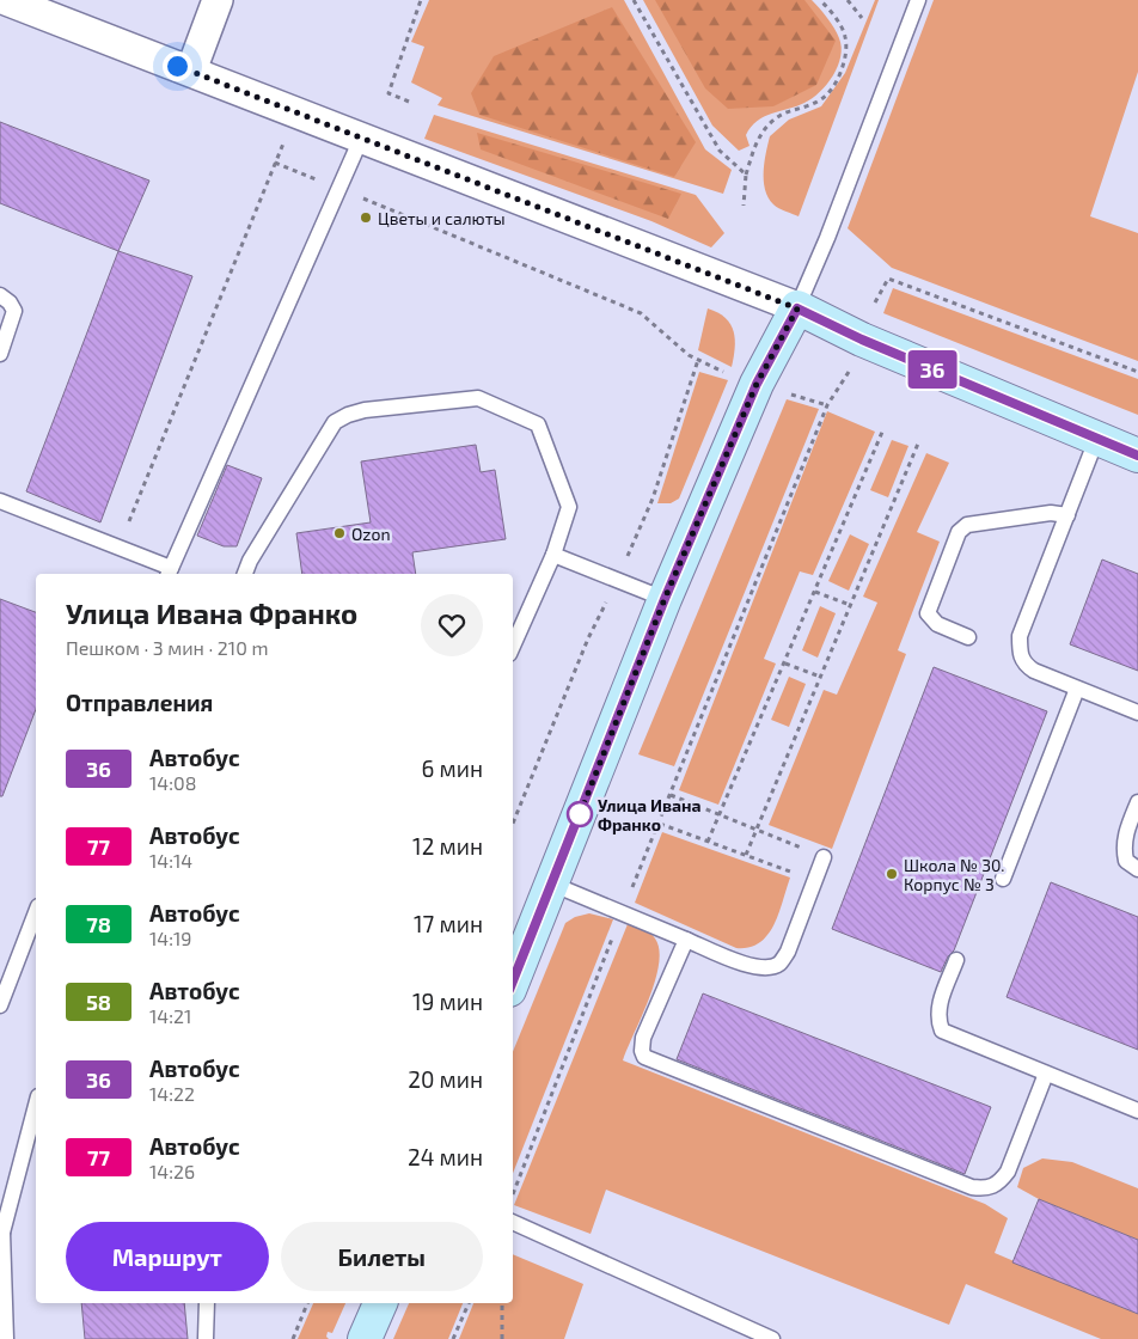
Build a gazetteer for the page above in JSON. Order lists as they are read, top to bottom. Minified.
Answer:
{"places":["Цветы и салюты","Ozon","Улица Ивана Франко","Школа № 30. Корпус № 3"],"lines":["bus line 36"],"page":{"on_map":"36","heading":[["Улица Ивана Франко","Пешком · 3 мин · 210 m"],"Отправления"],"list":[{"mark":"36","name":"Автобус","note":"14:08","value":"6 мин"},{"mark":"77","name":"Автобус","note":"14:14","value":"12 мин"},{"mark":"78","name":"Автобус","note":"14:19","value":"17 мин"},{"mark":"58","name":"Автобус","note":"14:21","value":"19 мин"},{"mark":"36","name":"Автобус","note":"14:22","value":"20 мин"},{"mark":"77","name":"Автобус","note":"14:26","value":"24 мин"}],"buttons":["Маршрут","Билеты"]}}
